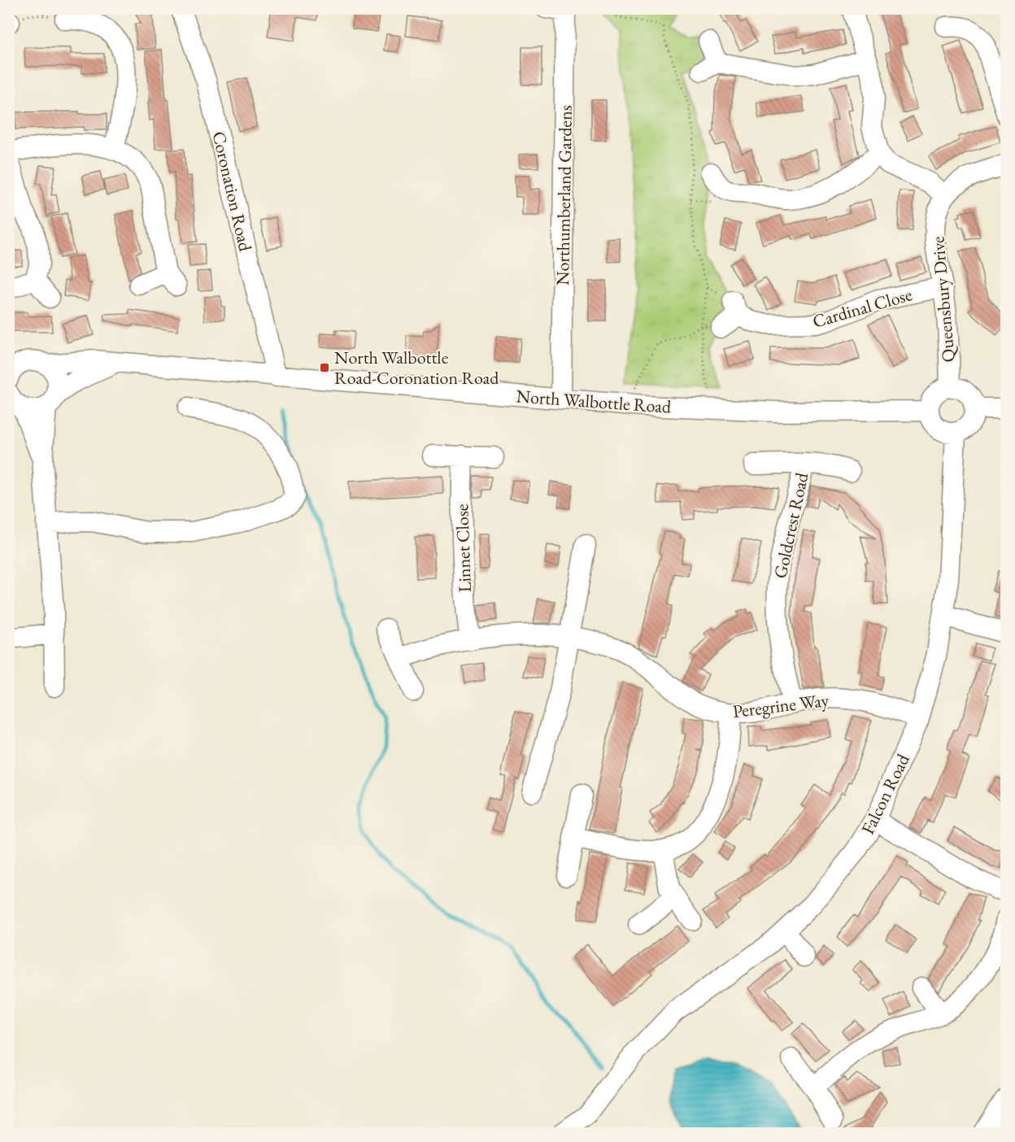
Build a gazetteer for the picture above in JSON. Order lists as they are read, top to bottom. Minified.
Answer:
{"streets":{"street":["Coronation Road","Northumberland Gardens","Queensbury Drive","Cardinal Close","North Walbottle Road","Goldcrest Road","Linnet Close","Peregrine Way","Falcon Road"]},"crossings":[["Coronation Road","North Walbottle Road"],["Northumberland Gardens","North Walbottle Road"],["Queensbury Drive","Cardinal Close"],["Queensbury Drive","North Walbottle Road"],["Queensbury Drive","Falcon Road"],["North Walbottle Road","Falcon Road"],["Goldcrest Road","Peregrine Way"],["Linnet Close","Peregrine Way"],["Peregrine Way","Falcon Road"]],"places":{"transit":["North Walbottle Road-Coronation Road"]}}
